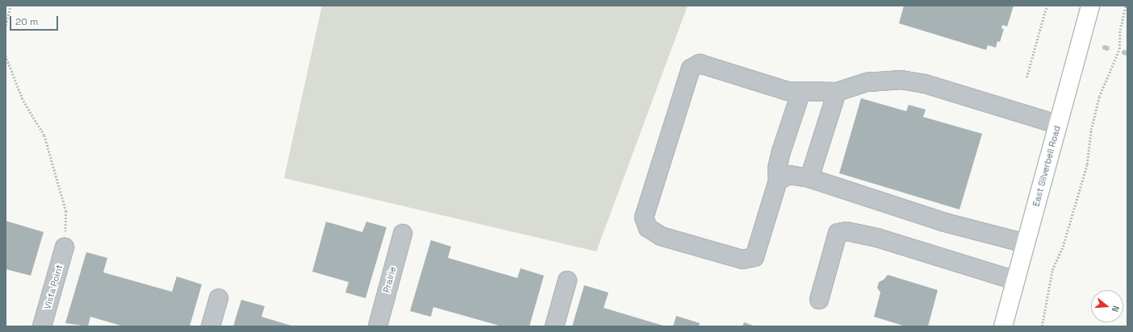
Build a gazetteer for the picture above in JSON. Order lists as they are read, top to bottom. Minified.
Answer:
{"streets":{"main road":["East Silverbell Road"],"street":["Prairie","Vista Point"]},"scale_bar":"20 m","north":"right"}
